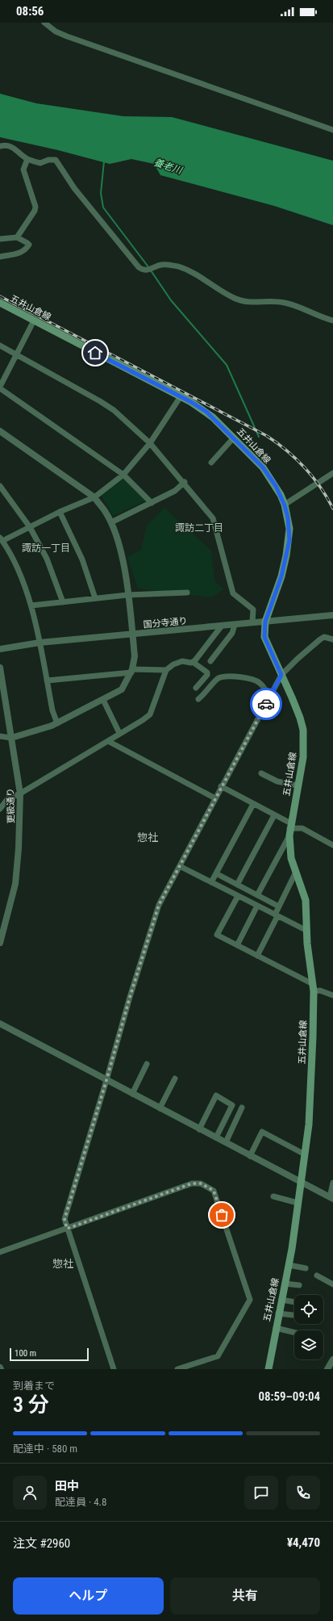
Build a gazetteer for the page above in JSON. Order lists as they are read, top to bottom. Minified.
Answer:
{"streets":{"main road":["五井山倉線"],"street":["国分寺通り","更級通り"]},"crossings":[["五井山倉線","国分寺通り"]],"districts":["諏訪二丁目","諏訪一丁目","惣社","惣社"],"water":["養老川"],"scale_bar":"100 m","page":{"status":"08:56","scale":"100 m","heading":["3 分","到着まで","08:59–09:04"],"panel":["田中","配達員 · 4.8","注文 #2960","¥4,470"],"bar":"配達中 · 580 m","buttons":["ヘルプ","共有"]}}
